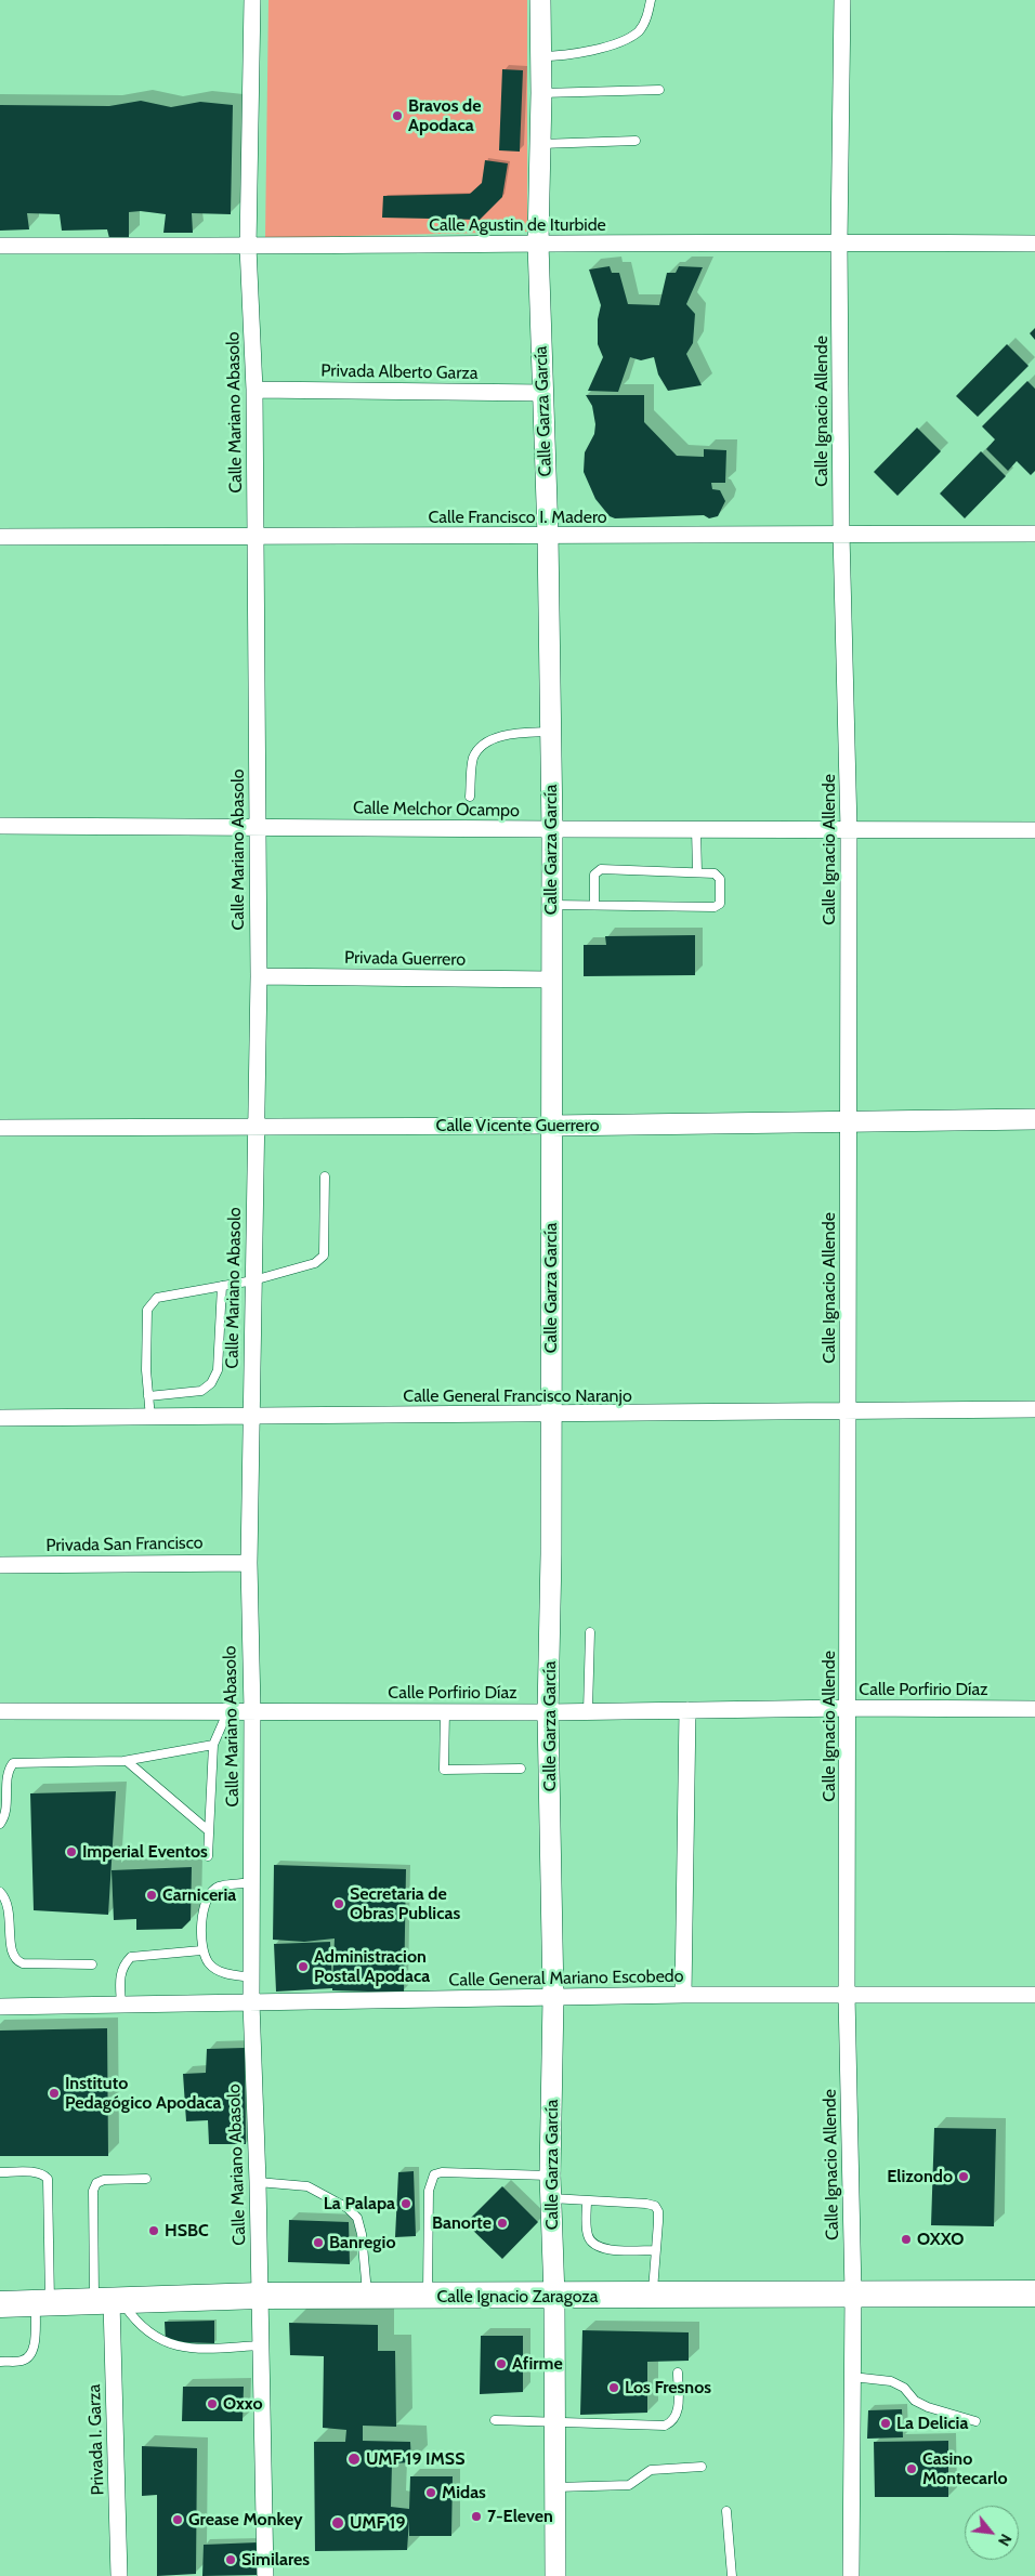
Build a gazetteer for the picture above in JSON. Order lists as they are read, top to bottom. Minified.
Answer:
{"streets":{"main road":["Calle Ignacio Zaragoza"],"street":["Calle Agustin de Iturbide","Privada Alberto Garza","Calle Garza García","Calle Ignacio Allende","Calle Mariano Abasolo","Calle Francisco I. Madero","Calle Melchor Ocampo","Privada Guerrero","Calle Vicente Guerrero","Calle General Francisco Naranjo","Privada San Francisco","Calle Porfirio Díaz","Calle General Mariano Escobedo","Privada I. Garza"]},"crossings":[["Calle Agustin de Iturbide","Calle Garza García"],["Calle Agustin de Iturbide","Calle Ignacio Allende"],["Calle Agustin de Iturbide","Calle Mariano Abasolo"],["Privada Alberto Garza","Calle Garza García"],["Privada Alberto Garza","Calle Mariano Abasolo"],["Calle Garza García","Calle Francisco I. Madero"],["Calle Garza García","Calle Melchor Ocampo"],["Calle Garza García","Privada Guerrero"],["Calle Garza García","Calle Vicente Guerrero"],["Calle Garza García","Calle General Francisco Naranjo"],["Calle Garza García","Calle Porfirio Díaz"],["Calle Garza García","Calle General Mariano Escobedo"],["Calle Garza García","Calle Ignacio Zaragoza"],["Calle Ignacio Allende","Calle Francisco I. Madero"],["Calle Ignacio Allende","Calle Melchor Ocampo"],["Calle Ignacio Allende","Calle Vicente Guerrero"],["Calle Ignacio Allende","Calle General Francisco Naranjo"],["Calle Ignacio Allende","Calle Porfirio Díaz"],["Calle Ignacio Allende","Calle General Mariano Escobedo"],["Calle Ignacio Allende","Calle Ignacio Zaragoza"],["Calle Mariano Abasolo","Calle Francisco I. Madero"],["Calle Mariano Abasolo","Calle Melchor Ocampo"],["Calle Mariano Abasolo","Privada Guerrero"],["Calle Mariano Abasolo","Calle Vicente Guerrero"],["Calle Mariano Abasolo","Calle General Francisco Naranjo"],["Calle Mariano Abasolo","Privada San Francisco"],["Calle Mariano Abasolo","Calle Porfirio Díaz"],["Calle Mariano Abasolo","Calle General Mariano Escobedo"],["Calle Mariano Abasolo","Calle Ignacio Zaragoza"],["Calle Ignacio Zaragoza","Privada I. Garza"]],"places":["Bravos de Apodaca","Imperial Eventos","Carniceria","Secretaria de Obras Publicas","Administracion Postal Apodaca","Instituto Pedagógico Apodaca","Elizondo","La Palapa","Banorte","HSBC","OXXO","Banregio","Afirme","Los Fresnos","Oxxo","La Delicia","UMF 19 IMSS","Casino Montecarlo","Midas","7-Eleven","Grease Monkey","UMF 19","Similares"],"north":"bottom right"}
